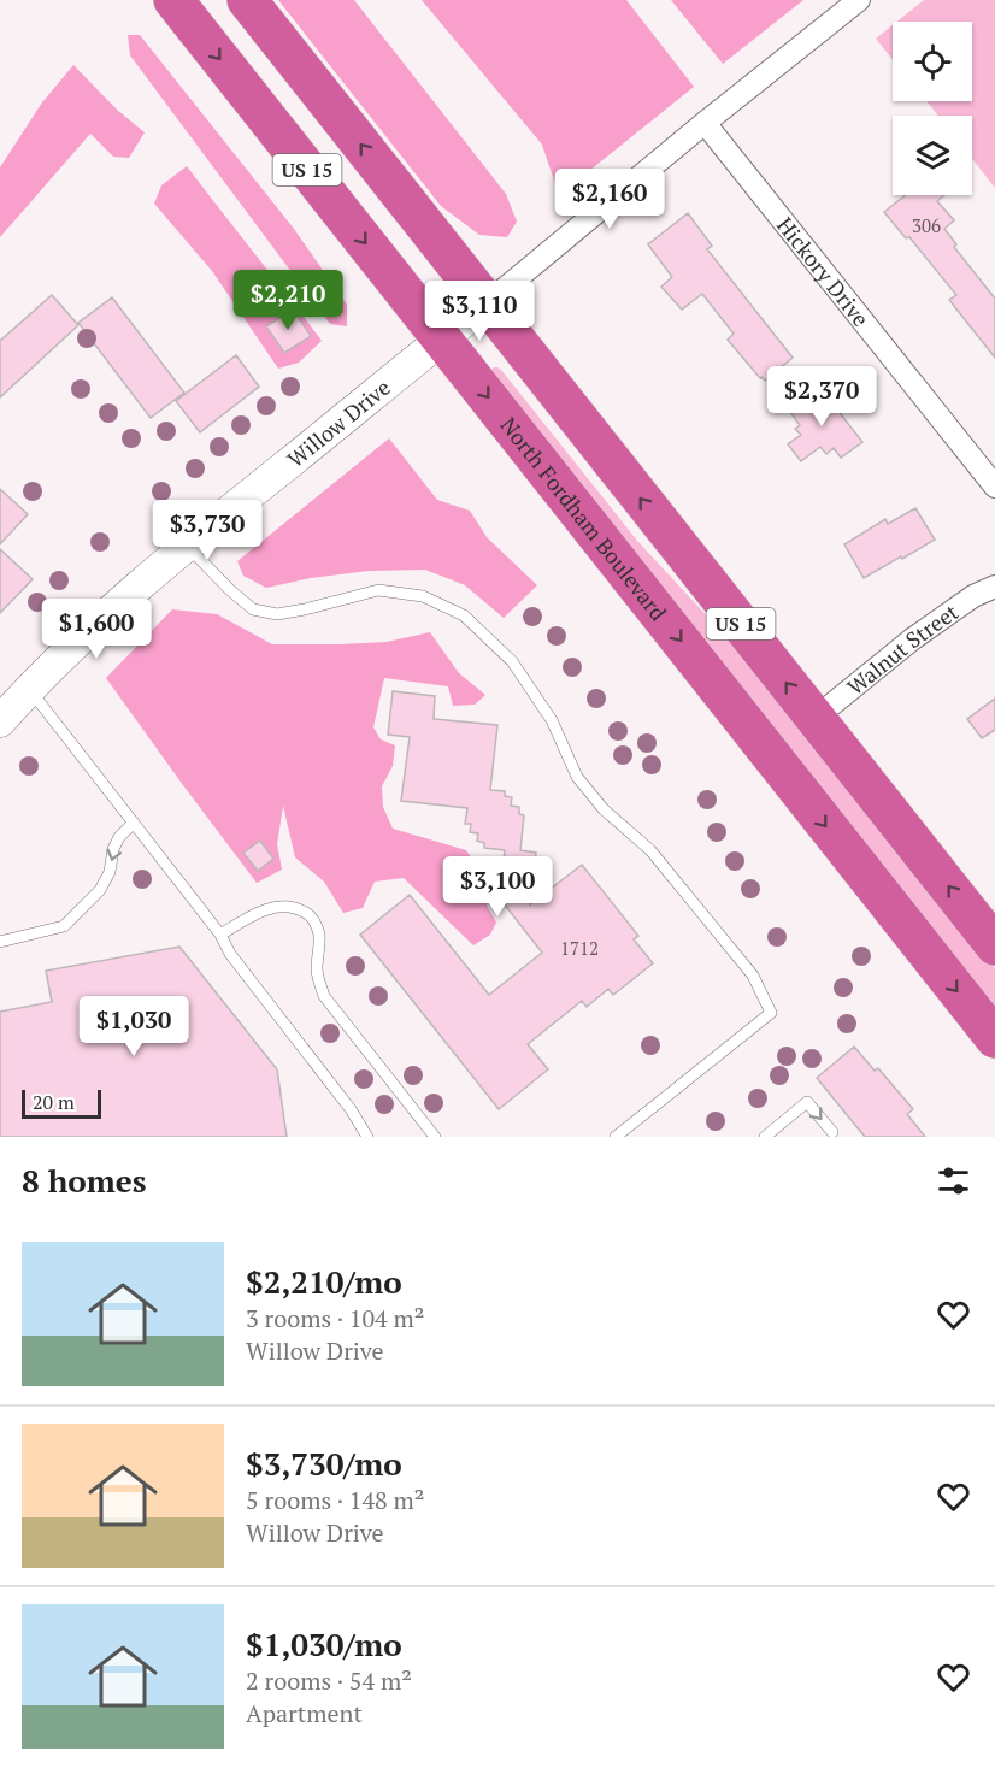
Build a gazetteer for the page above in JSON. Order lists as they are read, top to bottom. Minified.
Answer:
{"streets":{"highway":["US 15","North Fordham Boulevard"],"street":["Hickory Drive","Willow Drive","Walnut Street"]},"crossings":[["US 15","Willow Drive"],["US 15","Walnut Street"],["Hickory Drive","Willow Drive"],["Willow Drive","North Fordham Boulevard"]],"house_numbers":["306","1712"],"scale_bar":"20 m","page":{"price":["$2,160","$2,210","$3,110","$2,370","$3,730","$1,600","$3,100","$1,030"],"scale":"20 m","heading":"8 homes","list":[{"name":"$2,210/mo","note":"3 rooms · 104 m² · Willow Drive"},{"name":"$3,730/mo","note":"5 rooms · 148 m² · Willow Drive"},{"name":"$1,030/mo","note":"2 rooms · 54 m² · Apartment"}]}}
